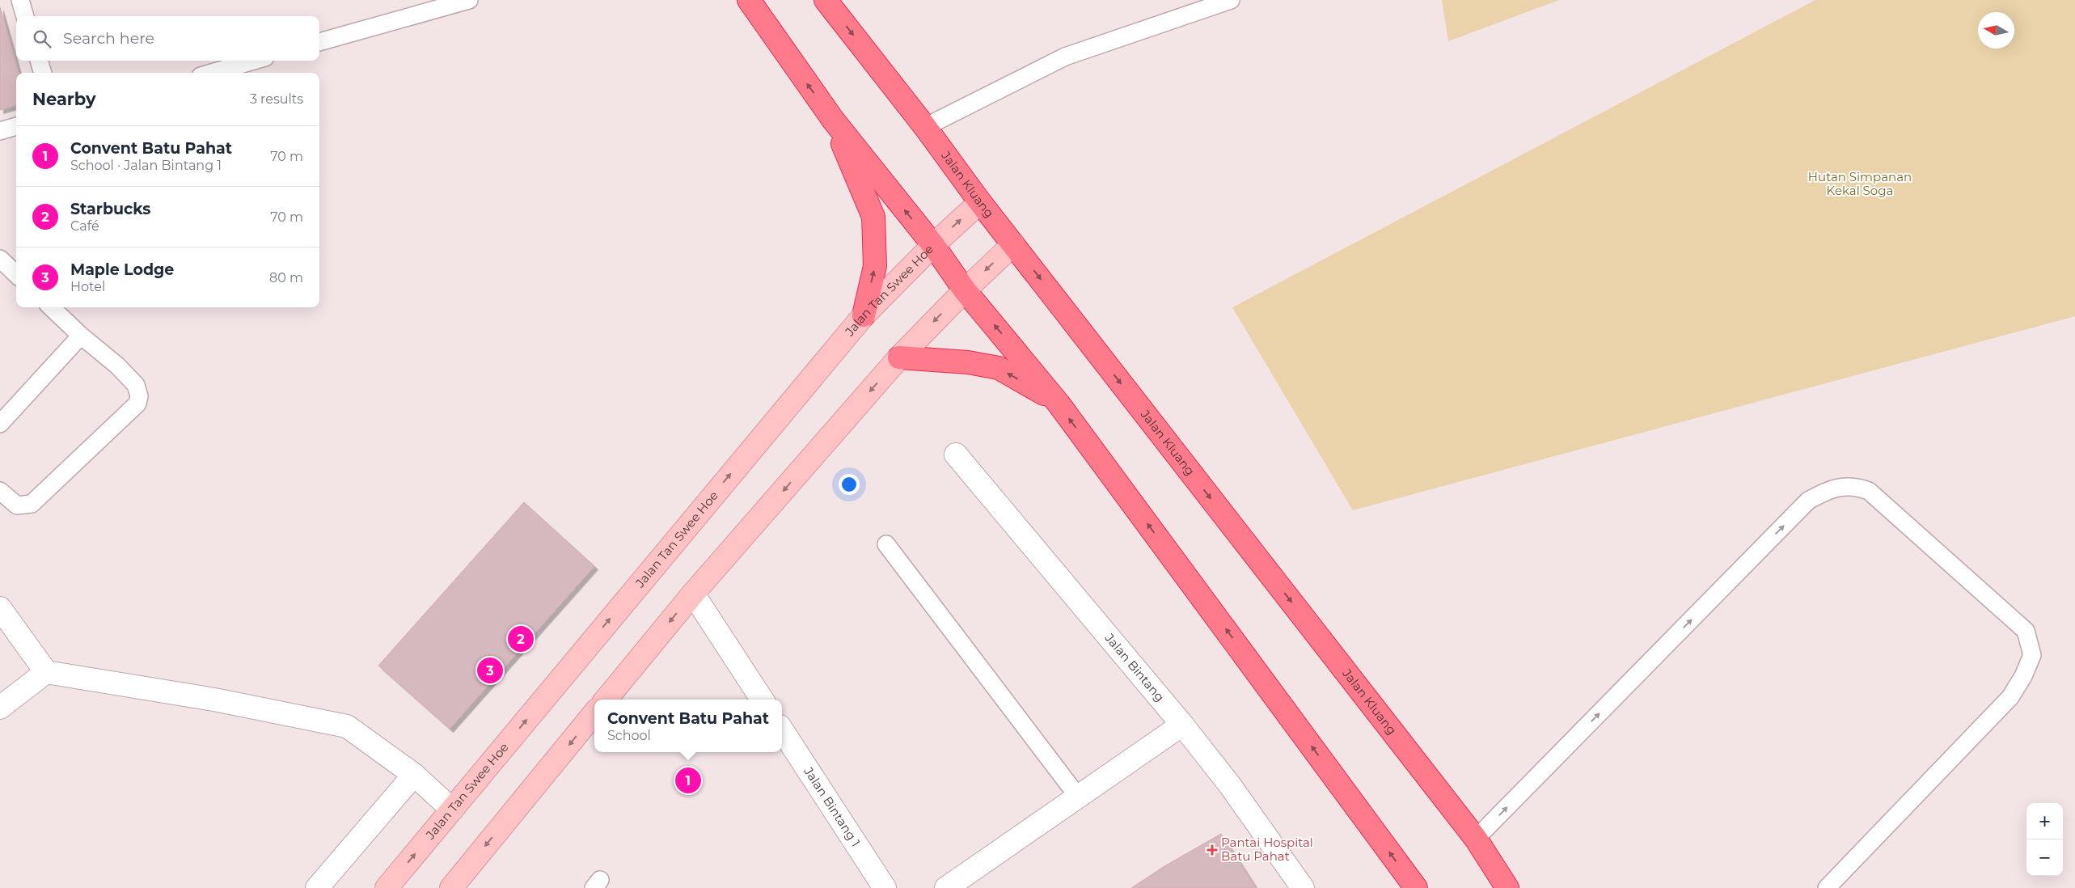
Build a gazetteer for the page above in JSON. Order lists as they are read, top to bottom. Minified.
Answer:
{"streets":{"highway":["Jalan Kluang"],"main road":["Jalan Tan Swee Hoe"],"street":["Jalan Bintang","Jalan Bintang 1"]},"crossings":[["Jalan Kluang","Jalan Tan Swee Hoe"]],"parks":["Hutan Simpanan Kekal Soga"],"places":{"health":["Pantai Hospital Batu Pahat"]},"north":"left","page":{"search":"Search here","heading":["Nearby","3 results"],"list":[{"mark":"1","name":"Convent Batu Pahat","note":"School · Jalan Bintang 1","value":"70 m"},{"mark":"2","name":"Starbucks","note":"Café","value":"70 m"},{"mark":"3","name":"Maple Lodge","note":"Hotel","value":"80 m"}],"pins":["2","3","1"],"popup":["Convent Batu Pahat","School"],"map_buttons":["+","−"]}}
